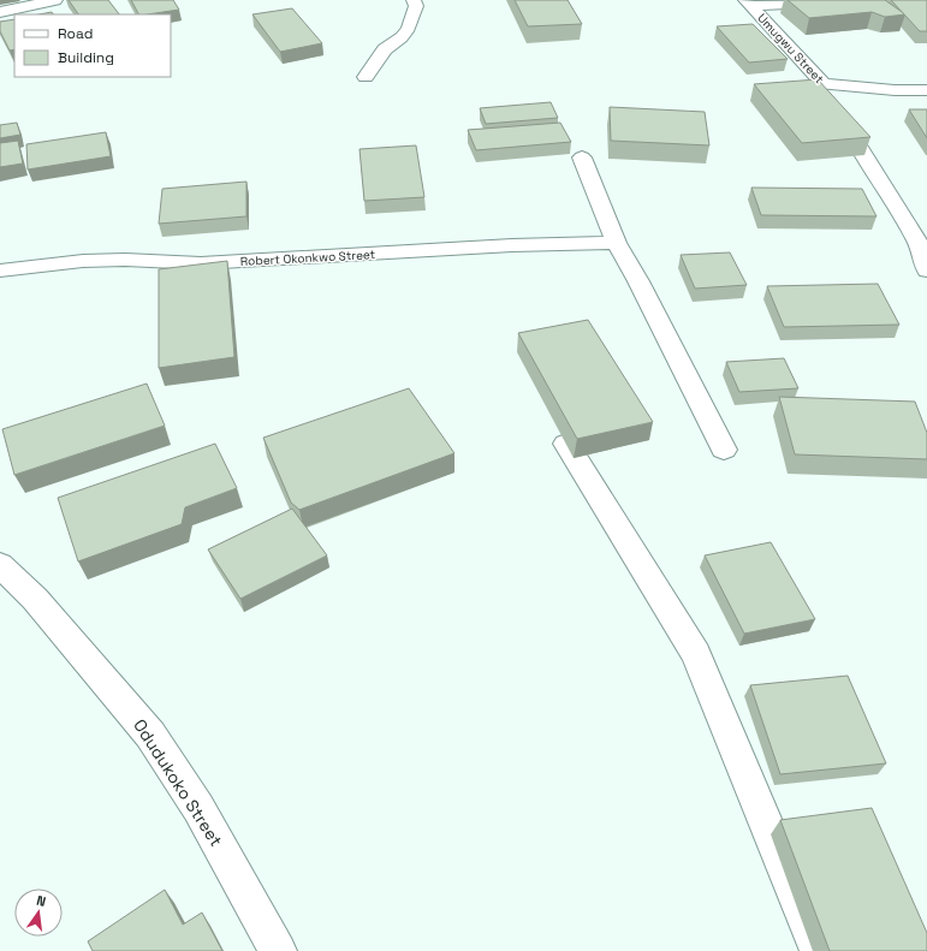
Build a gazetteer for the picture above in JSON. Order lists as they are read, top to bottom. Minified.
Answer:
{"streets":{"street":["Umugwu Street","Robert Okonkwo Street","Odudukoko Street"]},"legend":["Road","Building"],"north":"top"}
